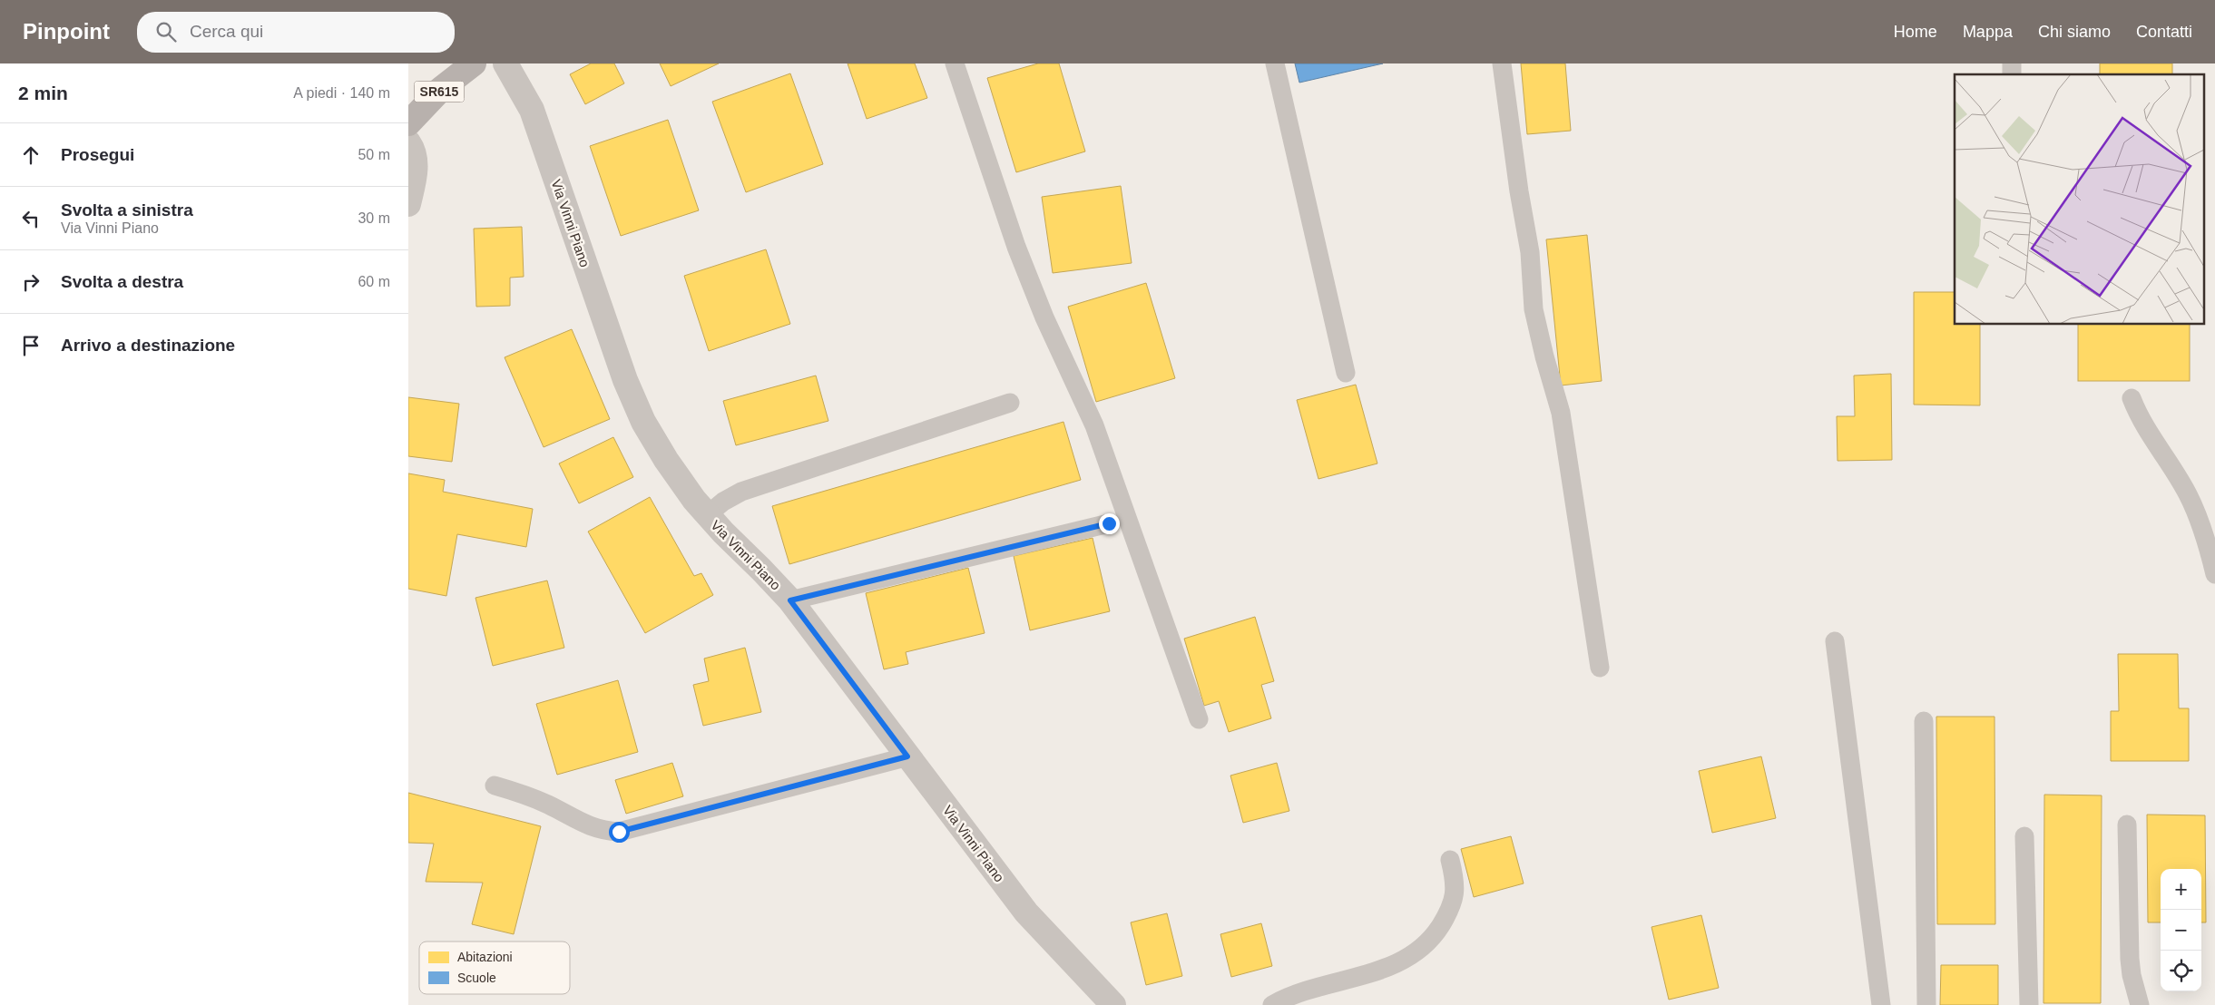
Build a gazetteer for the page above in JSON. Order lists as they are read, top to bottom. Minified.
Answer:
{"streets":{"main road":["SR615"],"street":["Via Vinni Piano"]},"legend":["Abitazioni","Scuole"],"page":{"header":"Pinpoint","search":"Cerca qui","nav":["Home","Mappa","Chi siamo","Contatti"],"heading":["2 min","A piedi · 140 m"],"list":[["Prosegui","50 m"],["Svolta a sinistra","Via Vinni Piano","30 m"],["Svolta a destra","60 m"],"Arrivo a destinazione"],"map_buttons":["+","−"]}}
